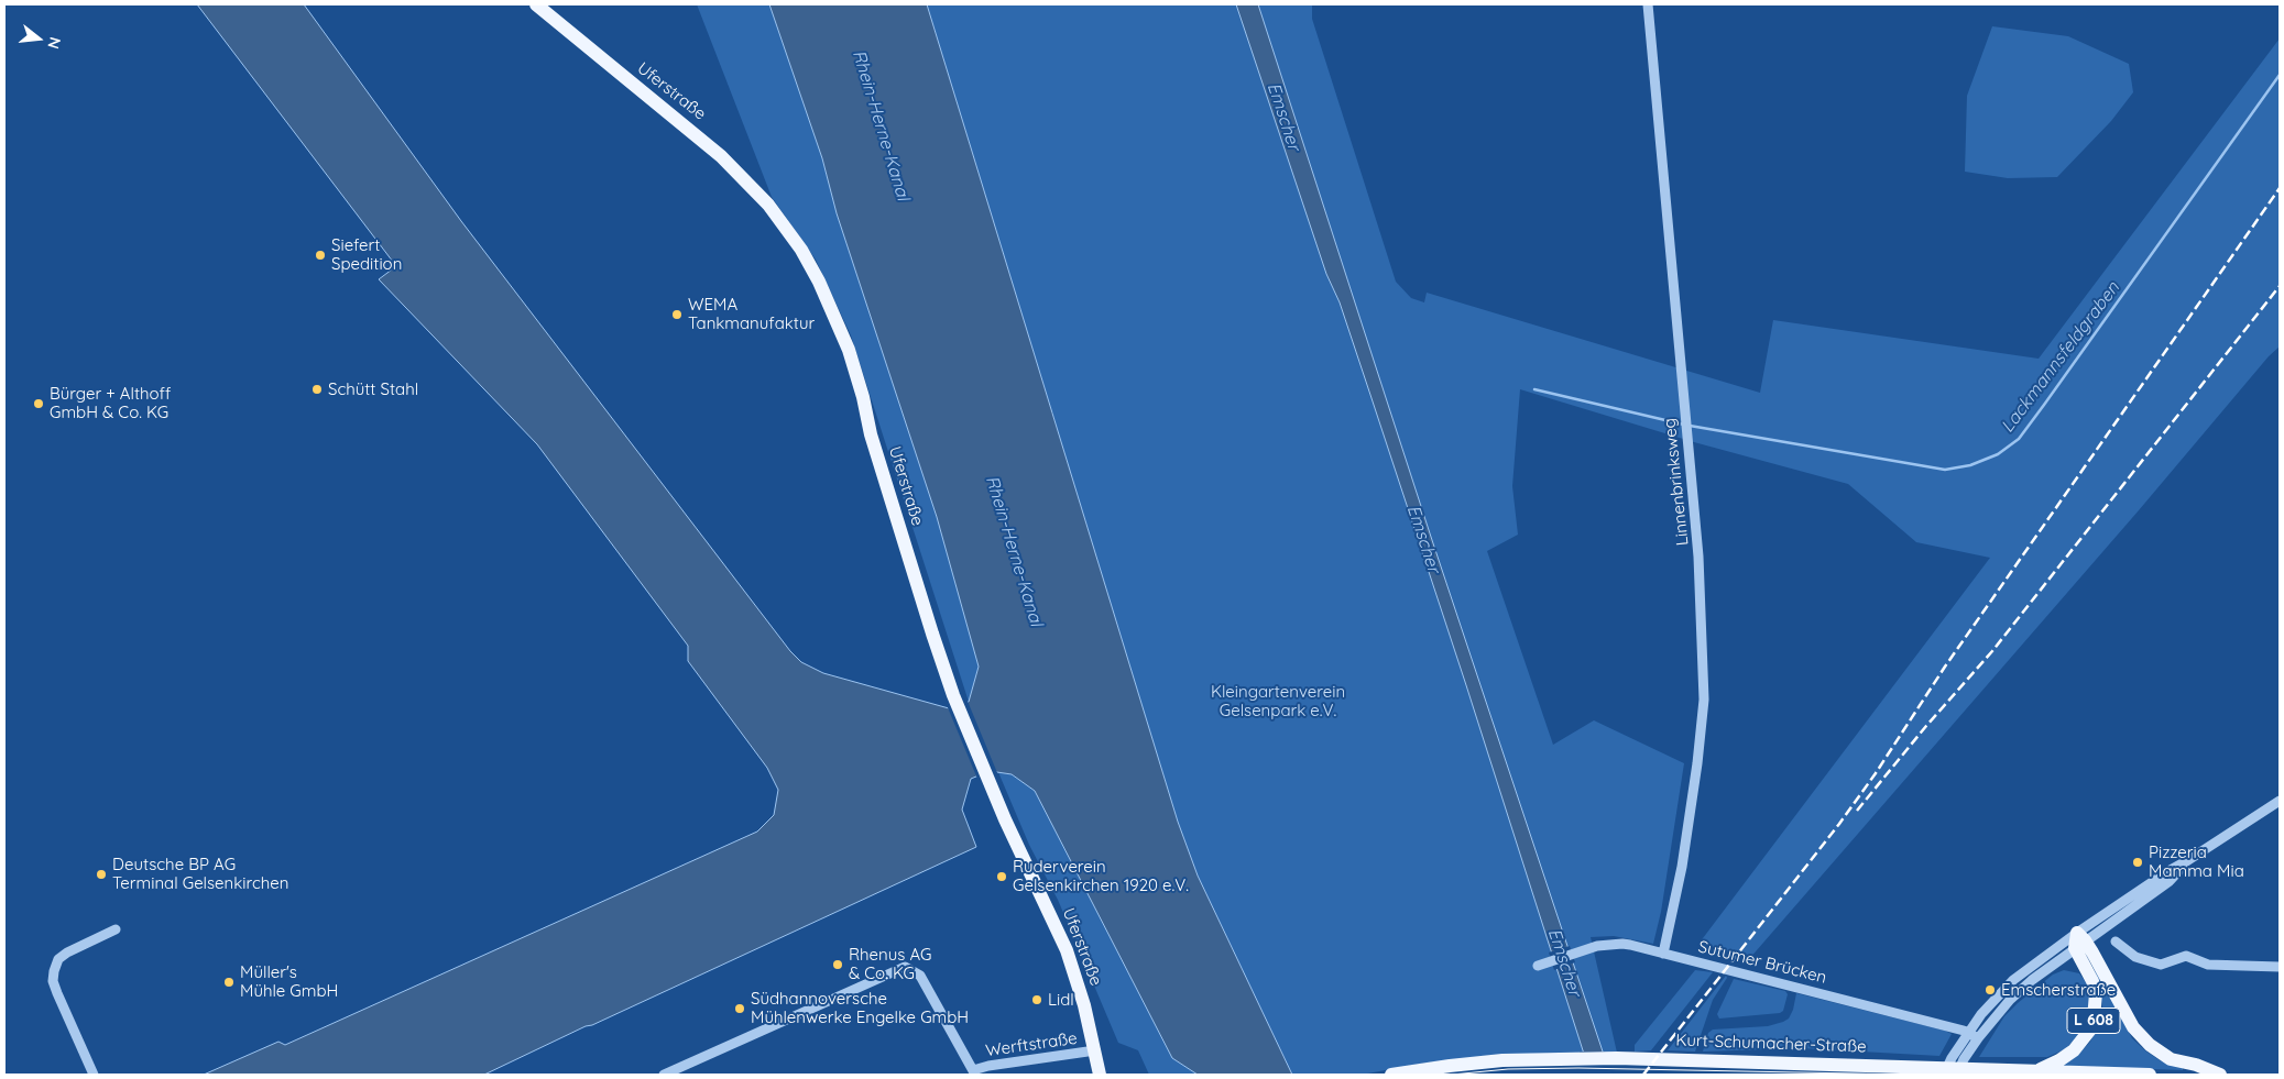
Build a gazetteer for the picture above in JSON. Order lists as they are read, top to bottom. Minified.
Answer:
{"streets":{"main road":["Uferstraße","L 608","Kurt-Schumacher-Straße"],"street":["Linnenbrinksweg","Sutumer Brücken","Werftstraße"]},"crossings":[["Uferstraße","Werftstraße"],["Linnenbrinksweg","Sutumer Brücken"],["L 608","Kurt-Schumacher-Straße"]],"water":["Emscher","Rhein-Herne-Kanal","Lackmannsfeldgraben"],"parks":["Kleingartenverein Gelsenpark e.V."],"places":["Siefert Spedition","WEMA Tankmanufaktur","Schütt Stahl","Bürger + Althoff GmbH & Co. KG","Pizzeria Mamma Mia","Deutsche BP AG Terminal Gelsenkirchen","Ruderverein Gelsenkirchen 1920 e.V.","Rhenus AG & Co. KG","Müller's Mühle GmbH","Emscherstraße","Lidl","Südhannoversche Mühlenwerke Engelke GmbH"],"north":"right"}
